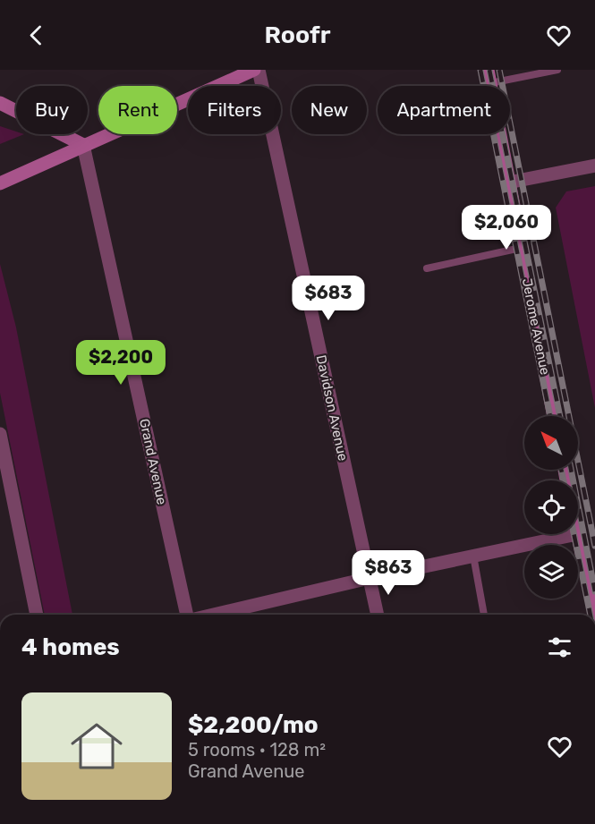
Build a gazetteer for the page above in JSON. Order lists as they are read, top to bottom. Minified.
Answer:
{"streets":{"main road":["Jerome Avenue"],"street":["Davidson Avenue","Grand Avenue"]},"north":"top left","page":{"header":"Roofr","chip":["Buy","Rent","Filters","New","Apartment"],"price":["$2,060","$683","$2,200","$863"],"heading":"4 homes","list":[{"name":"$2,200/mo","note":"5 rooms · 128 m² · Grand Avenue"}]}}
